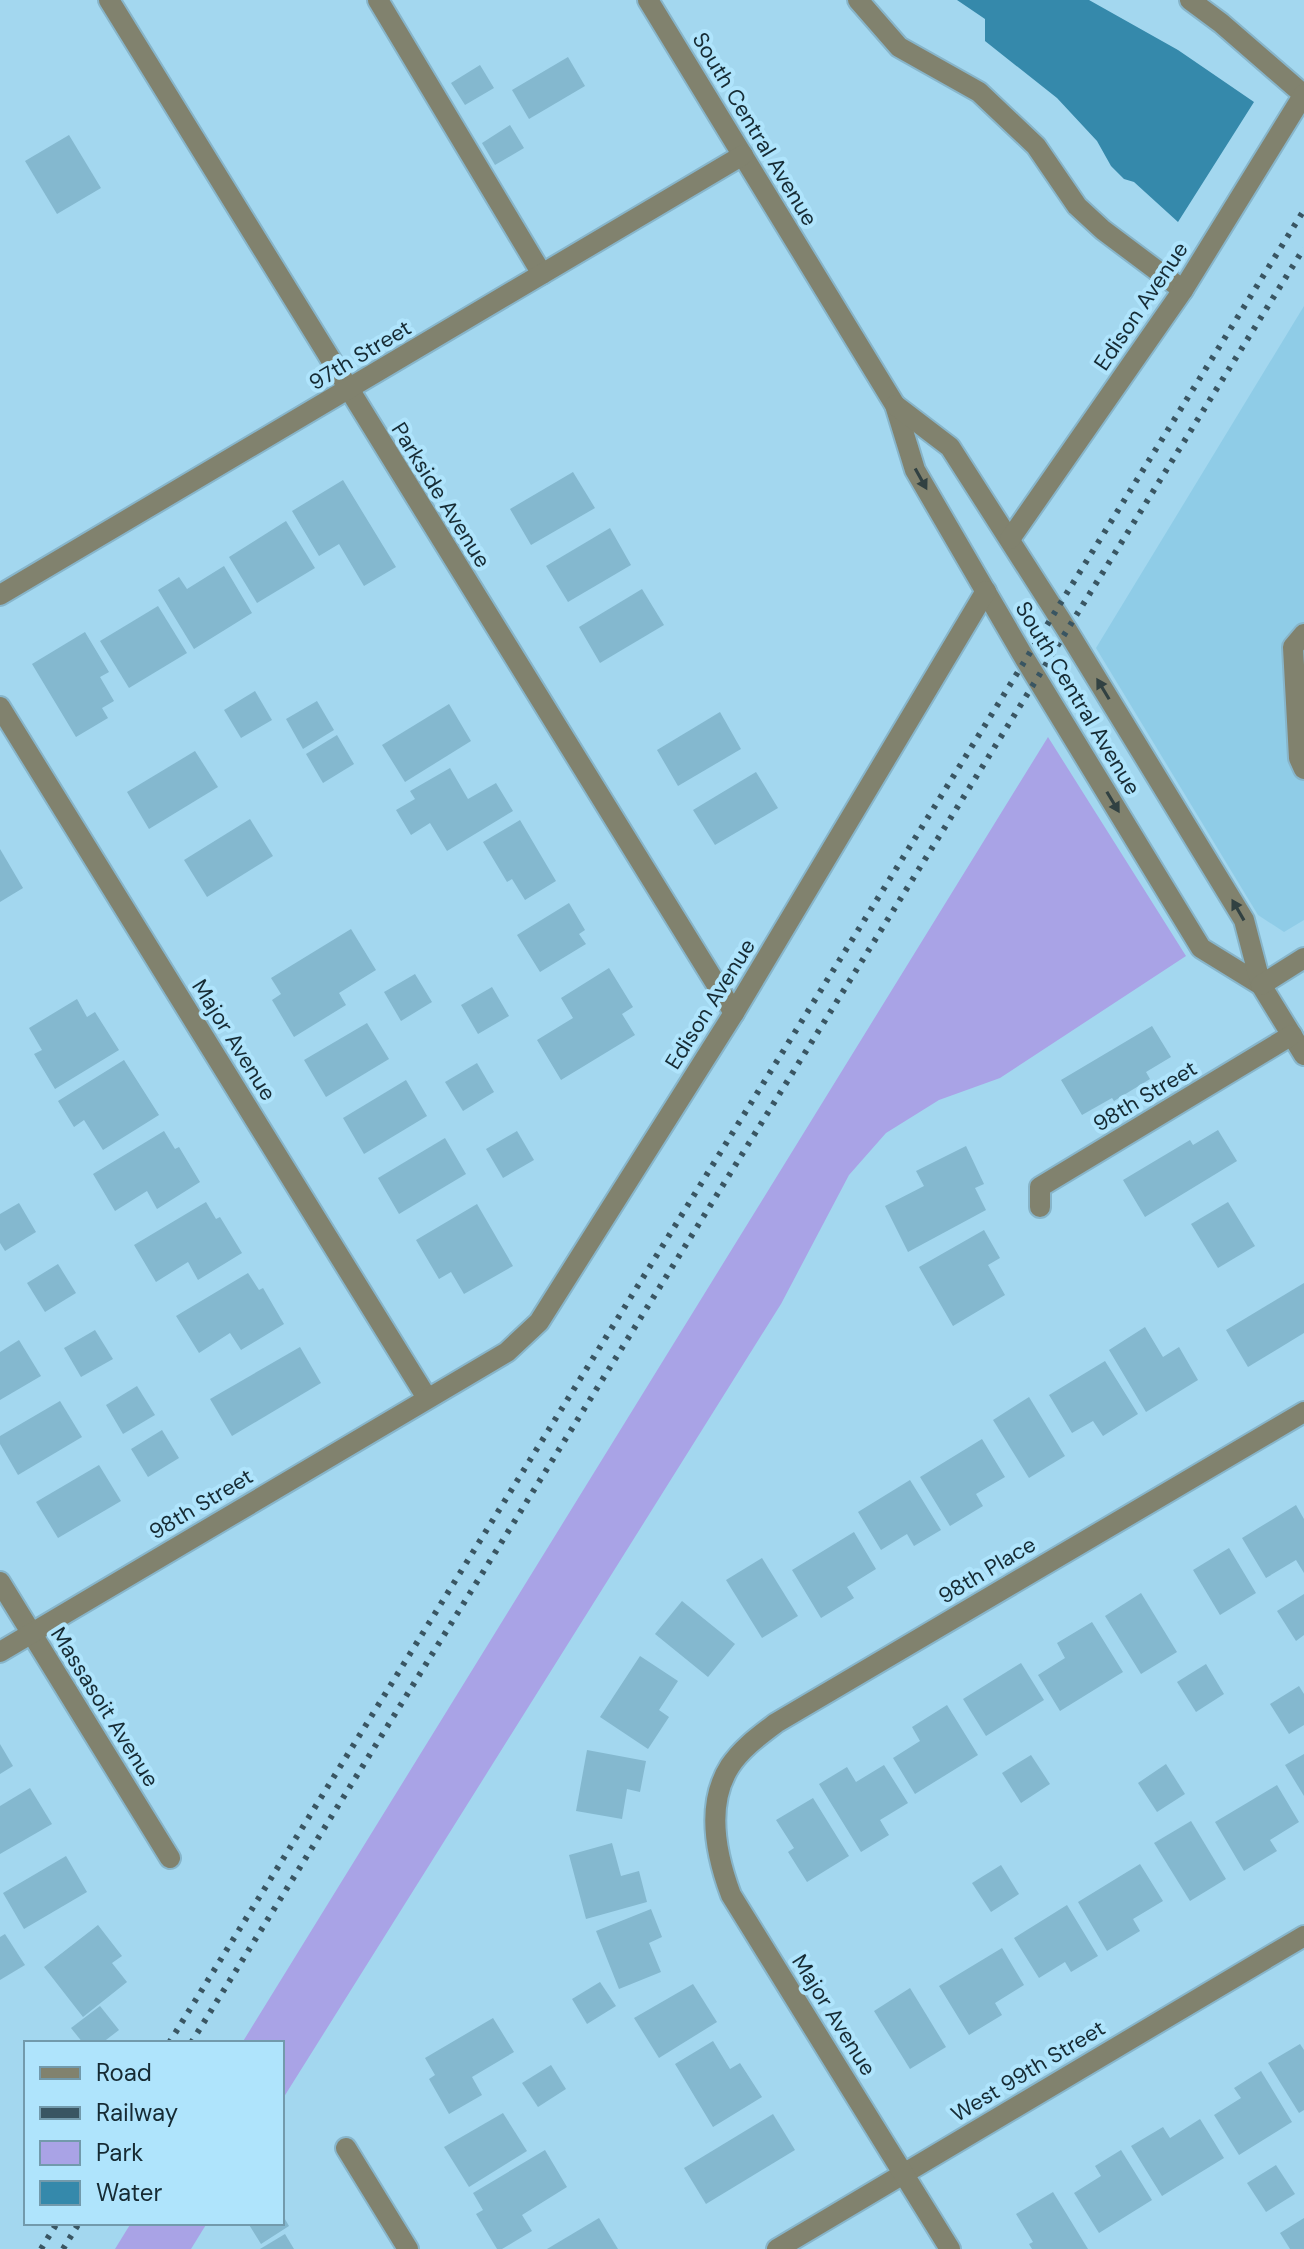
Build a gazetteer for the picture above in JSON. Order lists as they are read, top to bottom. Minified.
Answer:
{"streets":{"street":["South Central Avenue","Edison Avenue","97th Street","Parkside Avenue","Major Avenue","98th Street","98th Place","Massasoit Avenue","West 99th Street"]},"crossings":[["South Central Avenue","Edison Avenue"],["South Central Avenue","97th Street"],["South Central Avenue","98th Street"],["Edison Avenue","Parkside Avenue"],["Edison Avenue","Major Avenue"],["Edison Avenue","98th Street"],["97th Street","Parkside Avenue"],["Major Avenue","98th Street"],["Major Avenue","98th Place"],["Major Avenue","West 99th Street"],["98th Street","Massasoit Avenue"]],"legend":["Road","Railway","Park","Water"]}
